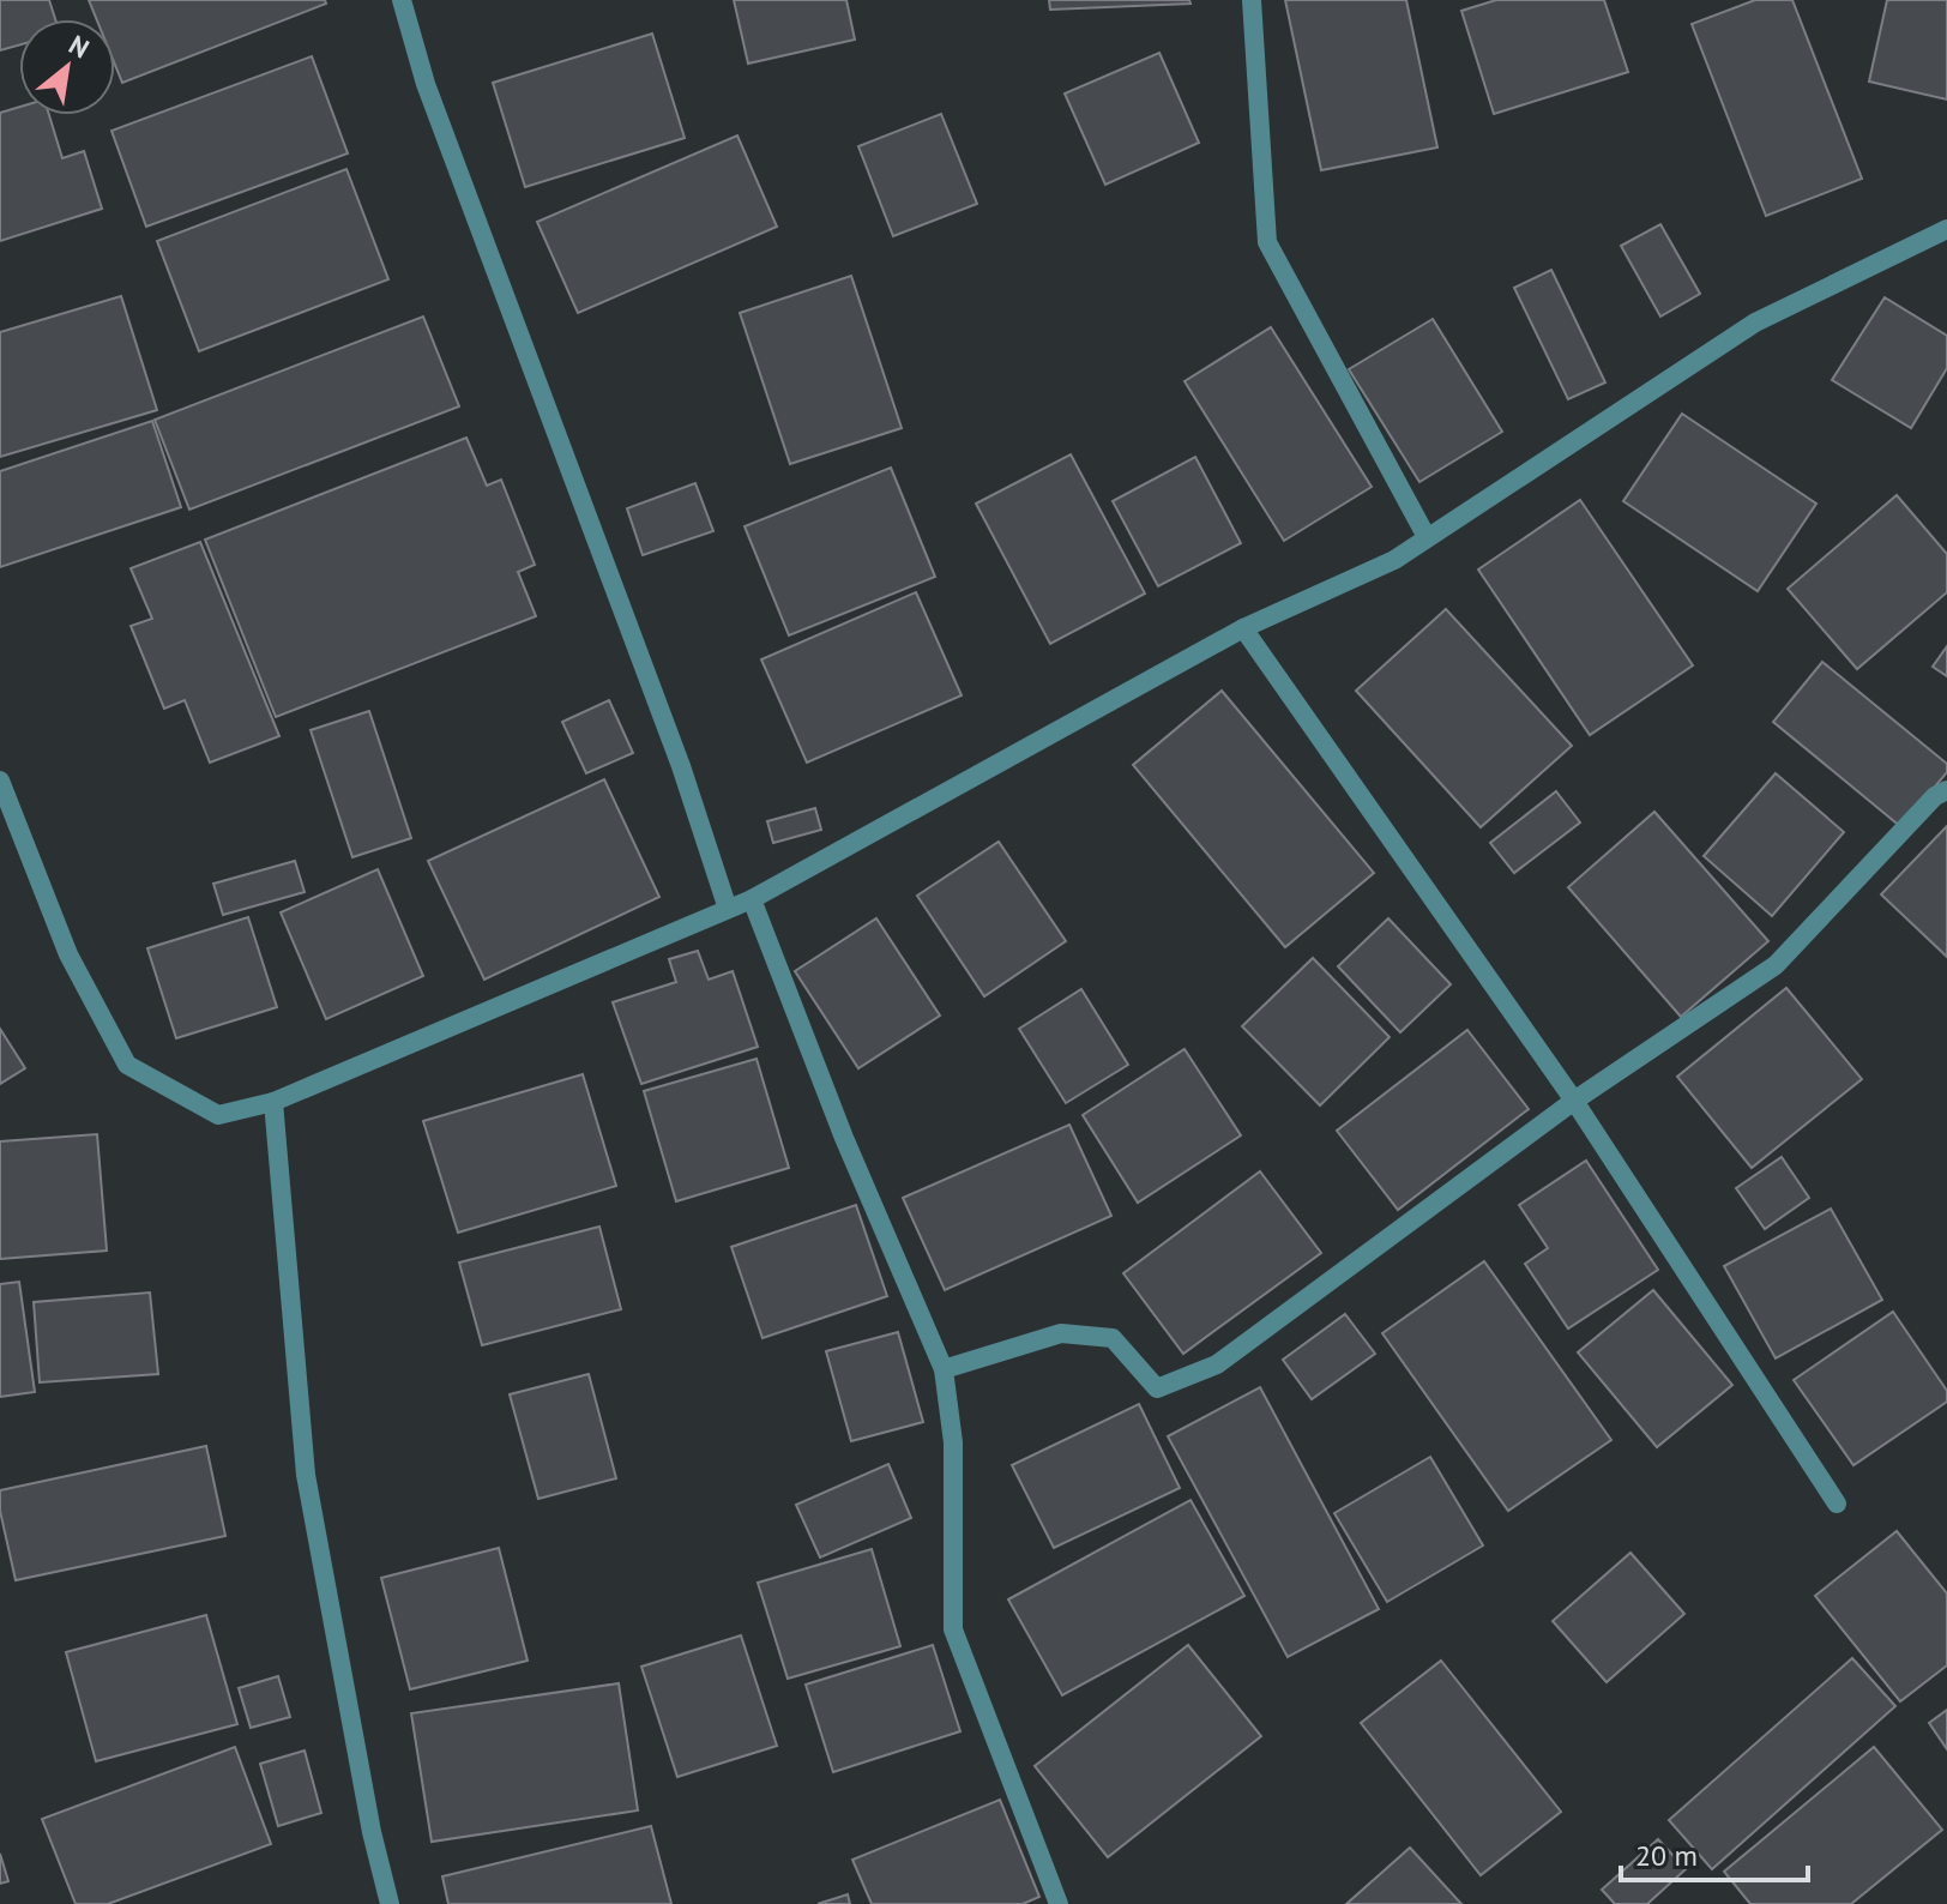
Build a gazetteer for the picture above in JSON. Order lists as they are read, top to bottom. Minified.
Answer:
{"scale_bar":"20 m","north":"top right"}
